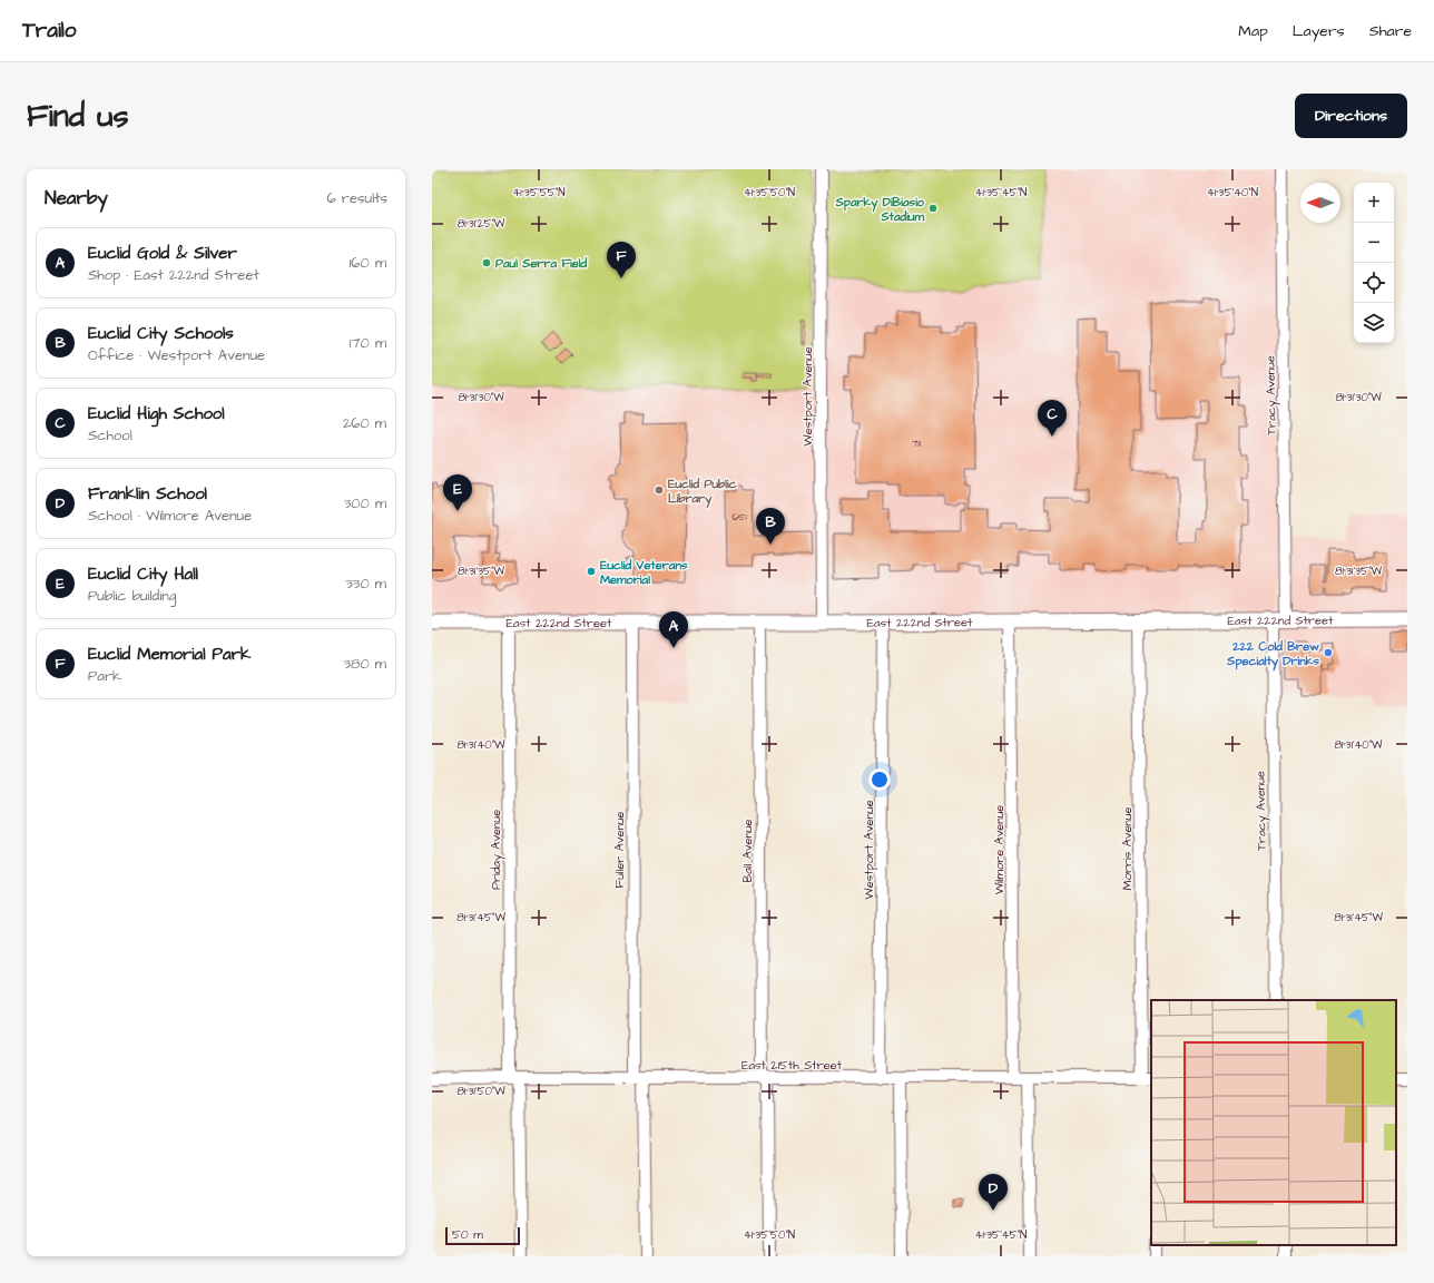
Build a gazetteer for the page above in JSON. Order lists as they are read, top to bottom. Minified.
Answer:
{"streets":{"street":["Tracy Avenue","Westport Avenue","East 222nd Street","Morris Avenue","Priday Avenue","Fuller Avenue","Wilmore Avenue","Ball Avenue","East 215th Street"]},"crossings":[["Tracy Avenue","East 222nd Street"],["Westport Avenue","East 222nd Street"],["Westport Avenue","East 215th Street"],["East 222nd Street","Morris Avenue"],["East 222nd Street","Priday Avenue"],["East 222nd Street","Fuller Avenue"],["East 222nd Street","Wilmore Avenue"],["East 222nd Street","Ball Avenue"],["Morris Avenue","East 215th Street"],["Priday Avenue","East 215th Street"],["Fuller Avenue","East 215th Street"],["Wilmore Avenue","East 215th Street"],["Ball Avenue","East 215th Street"]],"places":["Sparky DiBiasio Stadium","Paul Serra Field","Euclid Public Library","Euclid Veterans Memorial","222 Cold Brew Specialty Drinks"],"house_numbers":["711","651"],"scale_bar":"50 m","north":"left","page":{"header":"Trailo","nav":["Map","Layers","Share"],"buttons":"Directions","title":"Find us","heading":["Nearby","6 results"],"map_buttons":["+","−"],"list":[{"mark":"A","name":"Euclid Gold & Silver","note":"Shop · East 222nd Street","value":"160 m"},{"mark":"B","name":"Euclid City Schools","note":"Office · Westport Avenue","value":"170 m"},{"mark":"C","name":"Euclid High School","note":"School","value":"260 m"},{"mark":"D","name":"Franklin School","note":"School · Wilmore Avenue","value":"300 m"},{"mark":"E","name":"Euclid City Hall","note":"Public building","value":"330 m"},{"mark":"F","name":"Euclid Memorial Park","note":"Park","value":"380 m"}],"pins":["F","C","E","B","A","D"],"scale":"50 m"},"coordinates":["41°35'55\"N","41°35'50\"N","41°35'45\"N","41°35'40\"N","81°31'25\"W","81°31'30\"W","81°31'35\"W","81°31'40\"W","81°31'45\"W","81°31'50\"W"]}
